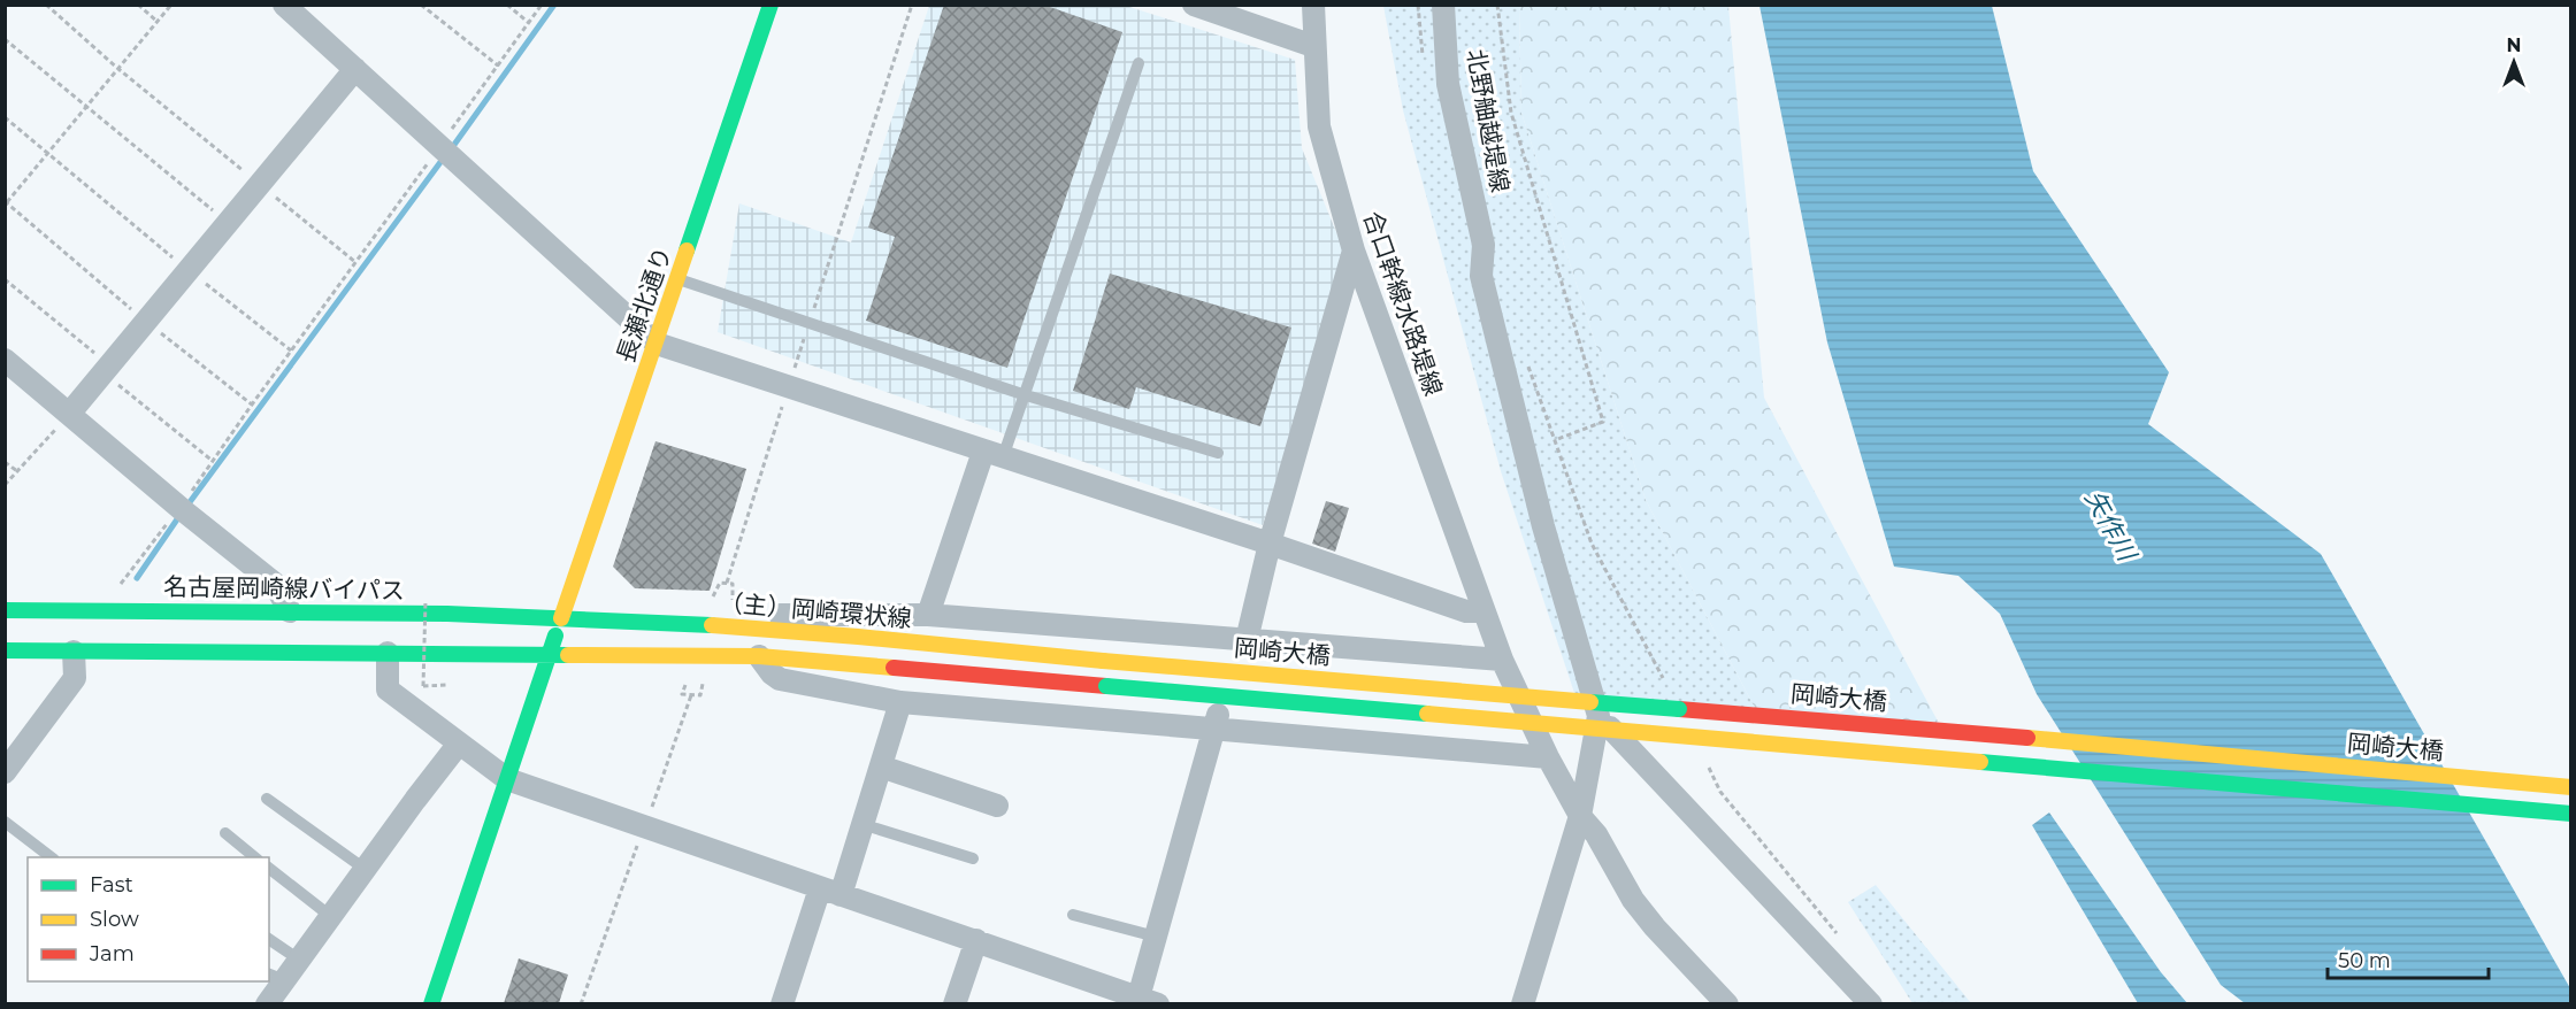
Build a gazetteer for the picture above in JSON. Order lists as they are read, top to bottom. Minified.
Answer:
{"streets":{"main road":["長瀬北通り","名古屋岡崎線バイパス","（主）岡崎環状線","岡崎大橋"],"street":["北野舳越堤線","合口幹線水路堤線"]},"crossings":[["長瀬北通り","名古屋岡崎線バイパス"],["長瀬北通り","（主）岡崎環状線"],["名古屋岡崎線バイパス","（主）岡崎環状線"],["（主）岡崎環状線","岡崎大橋"]],"water":["矢作川"],"legend":["Fast","Slow","Jam"],"scale_bar":"50 m","north":"top"}
